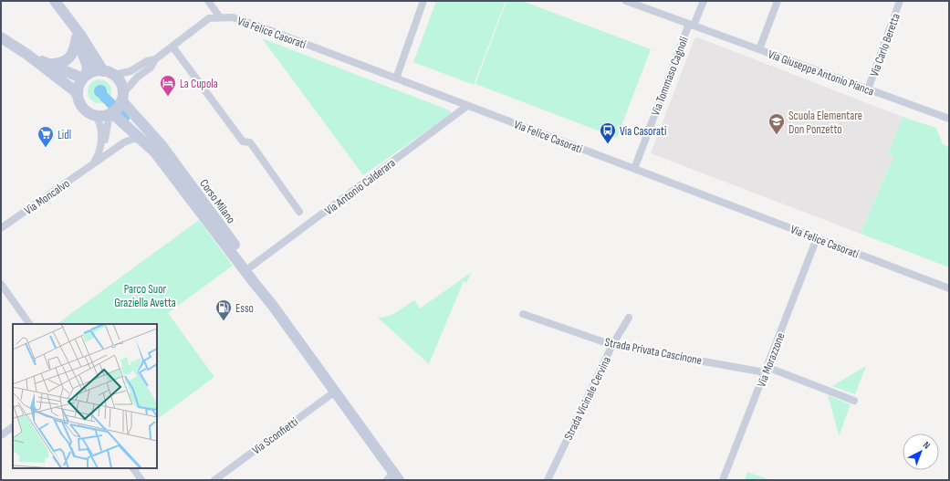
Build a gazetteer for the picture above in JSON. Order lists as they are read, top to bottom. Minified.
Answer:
{"streets":{"main road":["Corso Milano"],"street":["Via Felice Casorati","Via Carlo Beretta","Via Giuseppe Antonio Pianca","Via Tommaso Cagnoli","Via Antonio Calderara","Via Moncalvo","Strada Privata Cascinone","Via Morazzone","Strada Vicinale Cervina","Via Sconfietti"]},"crossings":[["Via Felice Casorati","Via Tommaso Cagnoli"],["Via Felice Casorati","Via Antonio Calderara"],["Via Felice Casorati","Via Moncalvo"],["Via Felice Casorati","Corso Milano"],["Via Felice Casorati","Via Morazzone"],["Via Carlo Beretta","Via Giuseppe Antonio Pianca"],["Via Giuseppe Antonio Pianca","Via Tommaso Cagnoli"],["Via Antonio Calderara","Corso Milano"],["Via Moncalvo","Corso Milano"],["Corso Milano","Via Sconfietti"],["Strada Privata Cascinone","Via Morazzone"],["Strada Privata Cascinone","Strada Vicinale Cervina"]],"parks":["Parco Suor Graziella Avetta"],"places":{"hotel":["La Cupola"],"school or university":["Scuola Elementare Don Ponzetto"],"bus stop":["Via Casorati"],"supermarket":["Lidl"],"fuel station":["Esso"]},"north":"top right"}
